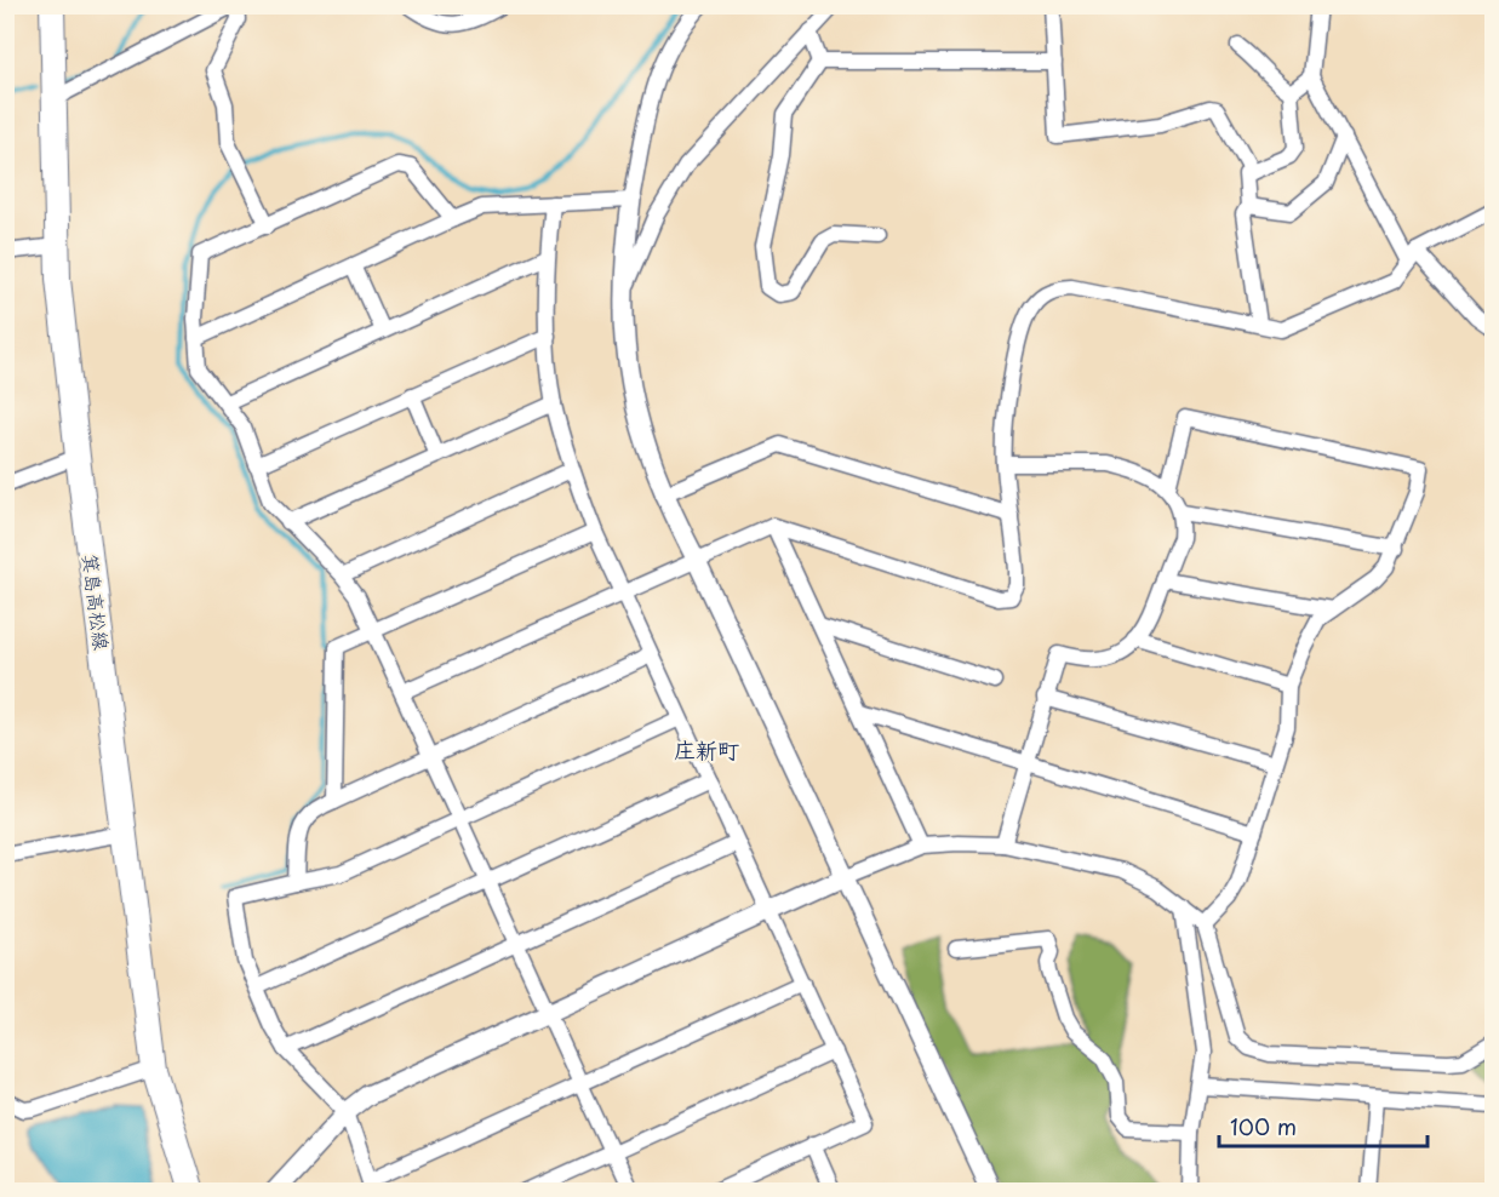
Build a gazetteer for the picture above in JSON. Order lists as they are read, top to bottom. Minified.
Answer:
{"streets":{"main road":["箕島高松線"]},"districts":["庄新町"],"scale_bar":"100 m"}
